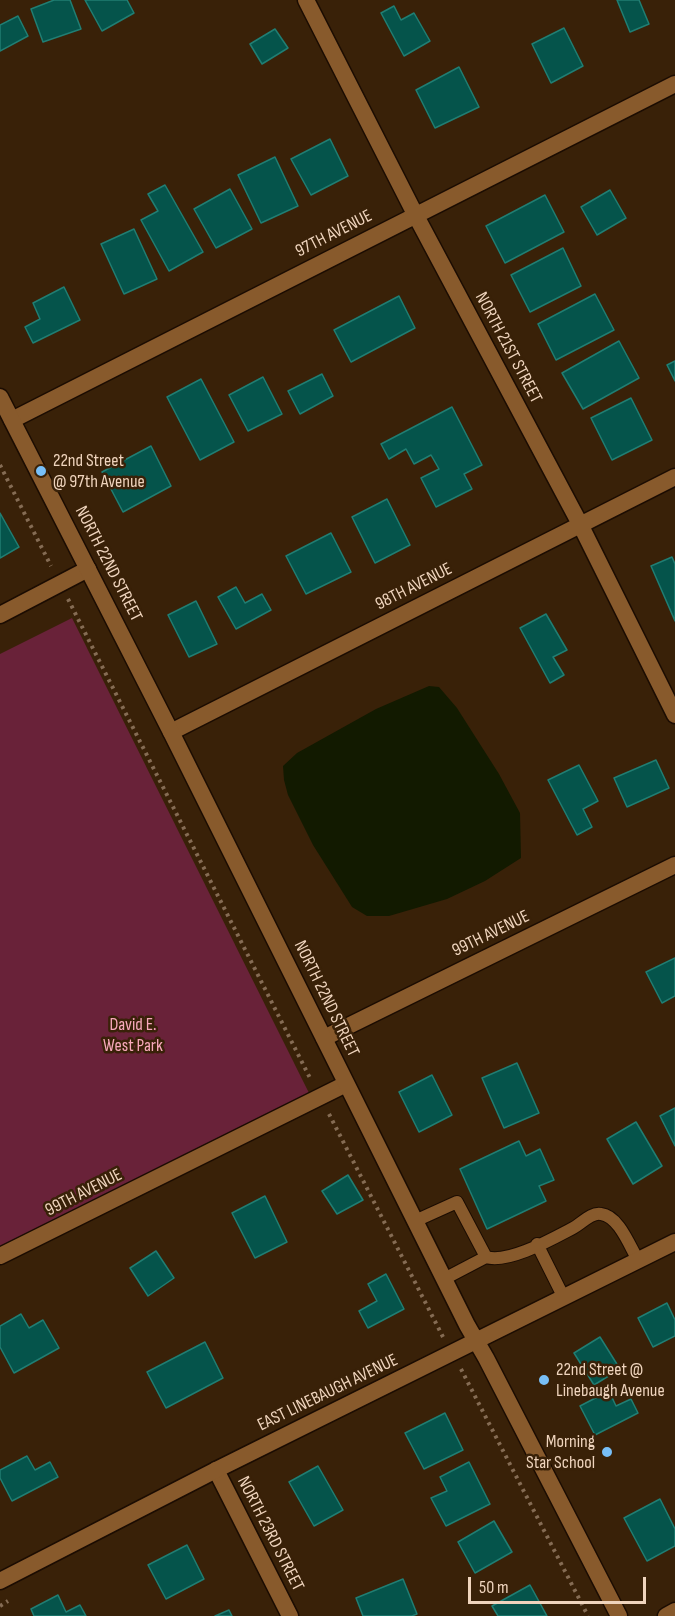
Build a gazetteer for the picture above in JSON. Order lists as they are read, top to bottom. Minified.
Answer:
{"streets":{"street":["97TH AVENUE","NORTH 21ST STREET","NORTH 22ND STREET","98TH AVENUE","99TH AVENUE","EAST LINEBAUGH AVENUE","NORTH 23RD STREET"]},"crossings":[["97TH AVENUE","NORTH 21ST STREET"],["97TH AVENUE","NORTH 22ND STREET"],["NORTH 21ST STREET","98TH AVENUE"],["NORTH 22ND STREET","98TH AVENUE"],["NORTH 22ND STREET","99TH AVENUE"],["NORTH 22ND STREET","EAST LINEBAUGH AVENUE"],["EAST LINEBAUGH AVENUE","NORTH 23RD STREET"]],"parks":["David E. West Park"],"places":["22nd Street @ 97th Avenue","22nd Street @ Linebaugh Avenue","Morning Star School"],"scale_bar":"50 m"}
